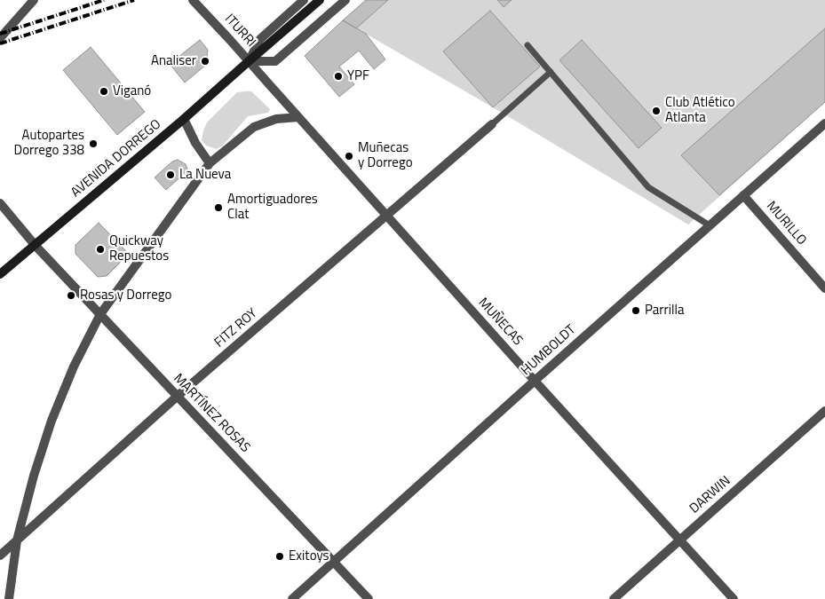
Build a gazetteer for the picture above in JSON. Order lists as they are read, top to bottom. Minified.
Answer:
{"streets":{"main road":["AVENIDA DORREGO"],"street":["ITURRI","MURILLO","MUÑECAS","FITZ ROY","HUMBOLDT","MARTÍNEZ ROSAS","DARWIN"]},"crossings":[["ITURRI","AVENIDA DORREGO"],["ITURRI","MUÑECAS"],["AVENIDA DORREGO","MUÑECAS"],["AVENIDA DORREGO","MARTÍNEZ ROSAS"],["MURILLO","HUMBOLDT"],["MUÑECAS","FITZ ROY"],["MUÑECAS","HUMBOLDT"],["MUÑECAS","DARWIN"],["FITZ ROY","MARTÍNEZ ROSAS"],["HUMBOLDT","MARTÍNEZ ROSAS"]],"places":["Analiser","YPF","Viganó","Club Atlético Atlanta","Autopartes Dorrego 338","Muñecas y Dorrego","La Nueva","Amortiguadores Clat","Quickway Repuestos","Rosas y Dorrego","Parrilla","Exitoys"]}
